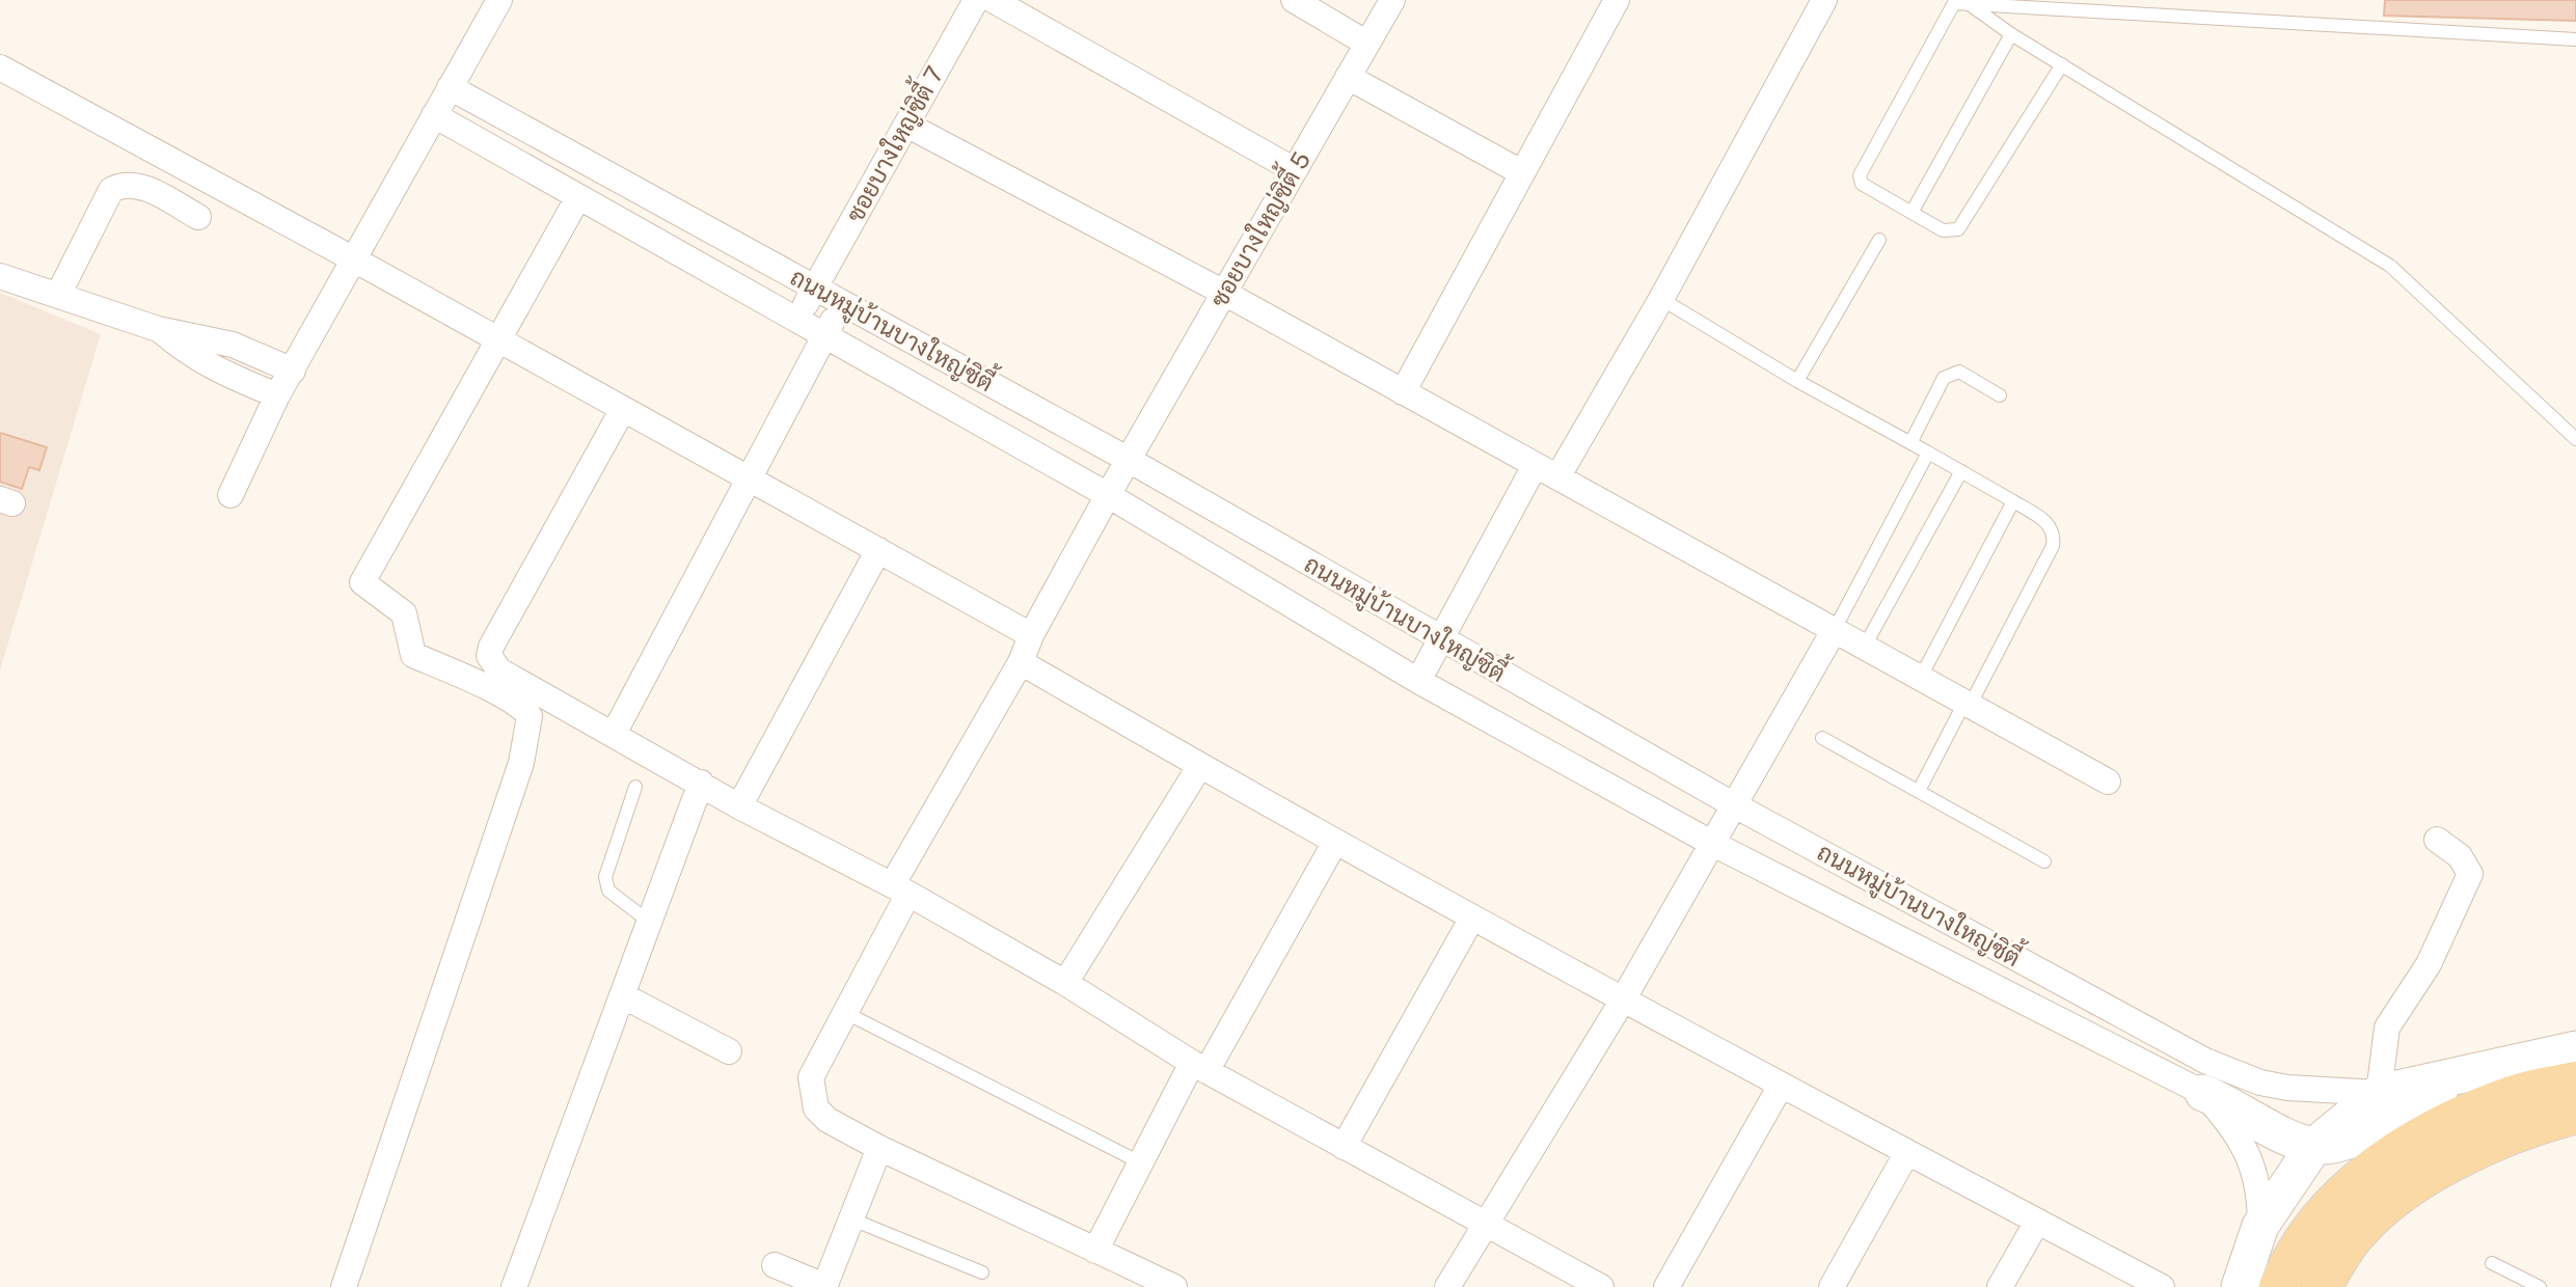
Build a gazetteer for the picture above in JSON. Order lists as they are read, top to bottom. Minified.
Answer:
{"streets":{"street":["ซอยบางใหญ่ซิตี้ 7","ซอยบางใหญ่ซิตี้ 5","ถนนหมู่บ้านบางใหญ่ซิตี้"]},"crossings":[["ซอยบางใหญ่ซิตี้ 7","ถนนหมู่บ้านบางใหญ่ซิตี้"],["ซอยบางใหญ่ซิตี้ 5","ถนนหมู่บ้านบางใหญ่ซิตี้"]]}
